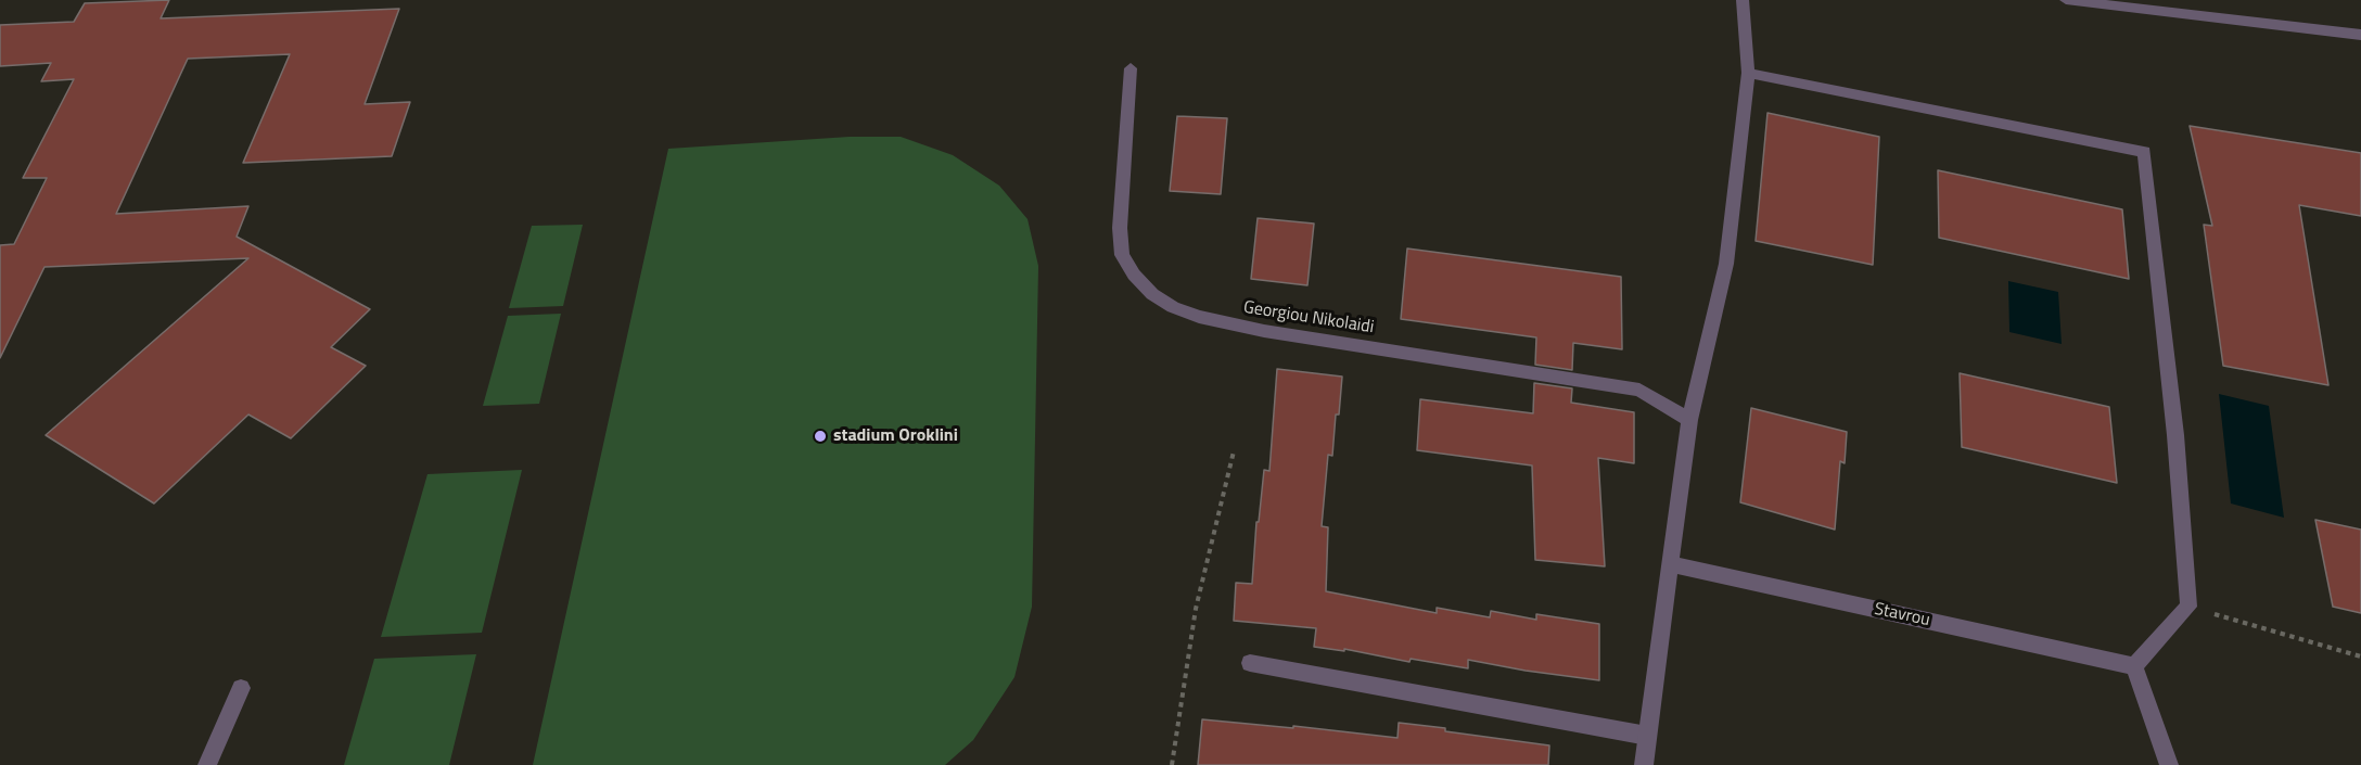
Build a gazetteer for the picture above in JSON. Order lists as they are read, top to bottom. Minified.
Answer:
{"streets":{"street":["Georgiou Nikolaidi","Stavrou"]},"places":["stadium Oroklini"]}
